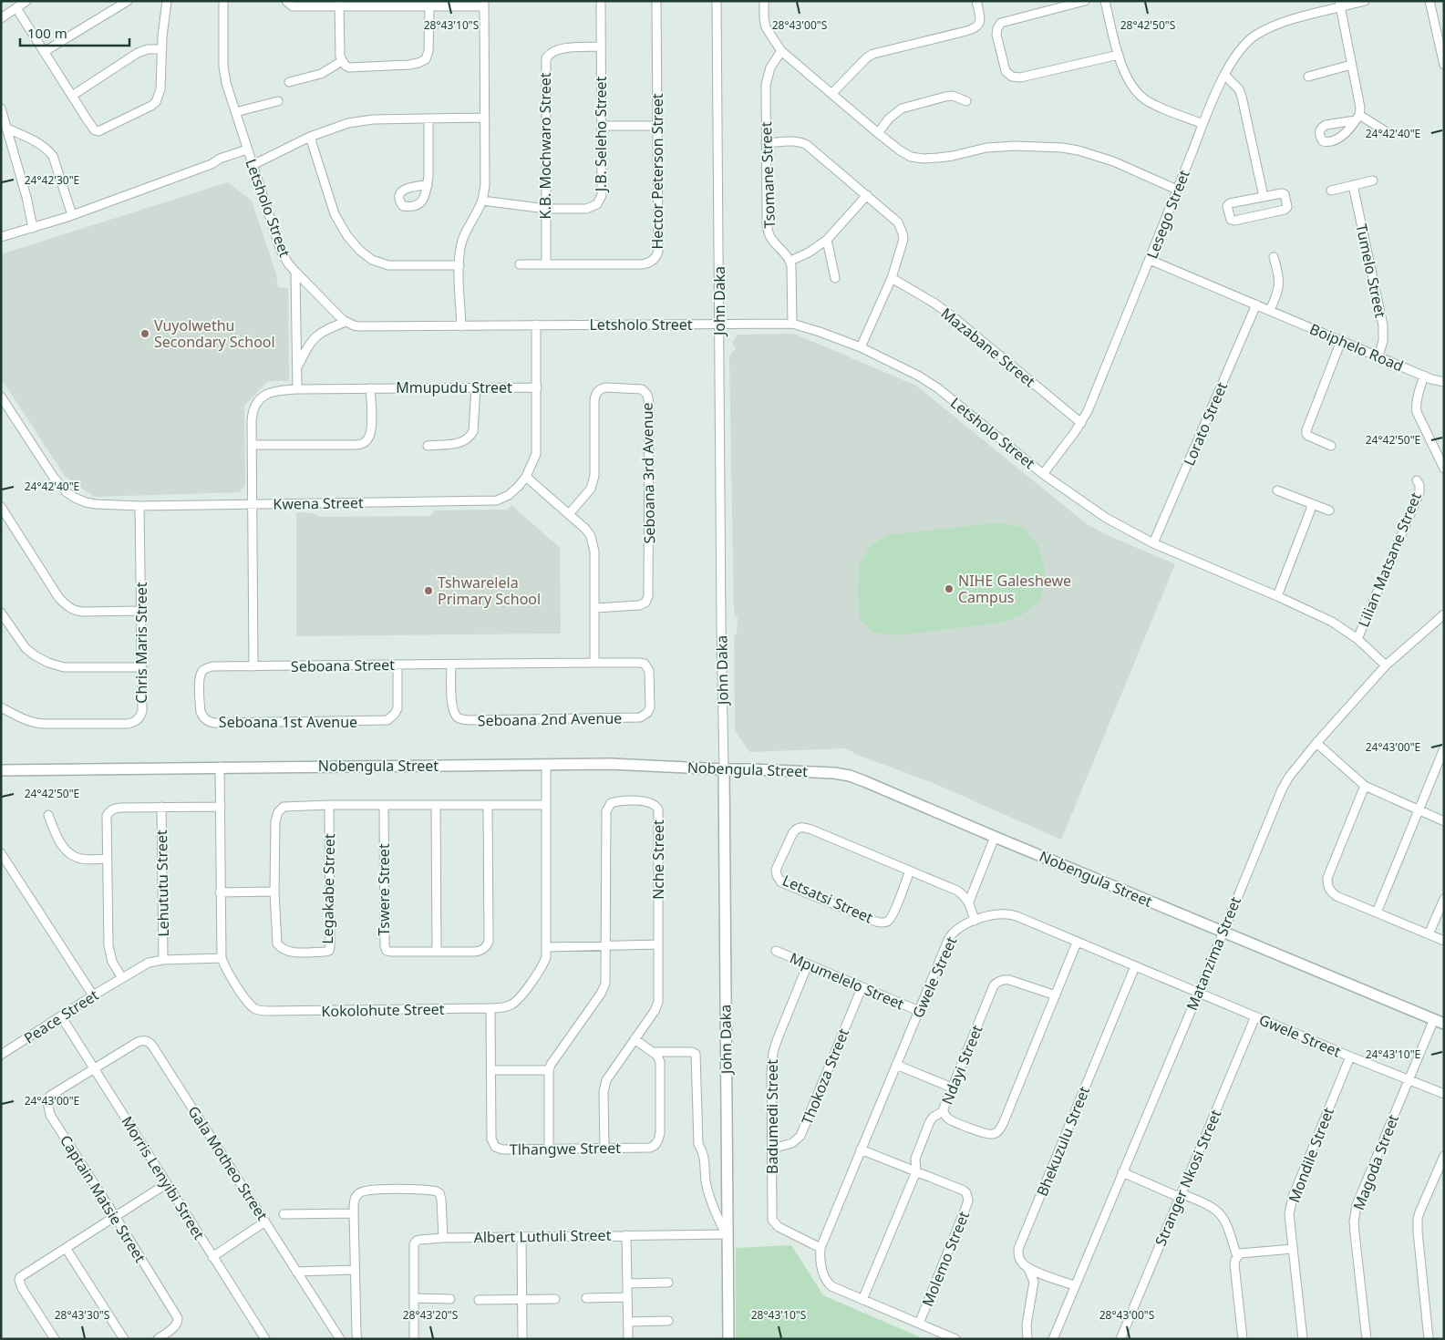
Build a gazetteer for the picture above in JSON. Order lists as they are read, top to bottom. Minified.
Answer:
{"streets":{"street":["J.B. Seleho Street","K.B. Mochwaro Street","Hector Peterson Street","Tsomane Street","Letsholo Street","Lesego Street","Tumelo Street","John Daka","Mazabane Street","Boiphelo Road","Mmupudu Street","Lorato Street","Seboana 3rd Avenue","Kwena Street","Lilian Matsane Street","Chris Maris Street","Seboana Street","Seboana 2nd Avenue","Seboana 1st Avenue","Nobengula Street","Nche Street","Lehututu Street","Legakabe Street","Tswere Street","Letsatsi Street","Matanzima Street","Gwele Street","Mpumelelo Street","Kokolohute Street","Peace Street","Ndayi Street","Thokoza Street","Badumedi Street","Bhekuzulu Street","Tlhangwe Street","Mondile Street","Magoda Street","Gala Motheo Street","Morris Lenyibi Street","Stranger Nkosi Street","Captain Matsie Street","Albert Luthuli Street","Molemo Street"]},"crossings":[["J.B. Seleho Street","K.B. Mochwaro Street"],["K.B. Mochwaro Street","Hector Peterson Street"],["Letsholo Street","Lesego Street"],["Letsholo Street","John Daka"],["Letsholo Street","Lorato Street"],["Letsholo Street","Kwena Street"],["Letsholo Street","Lilian Matsane Street"],["Letsholo Street","Matanzima Street"],["Lesego Street","Mazabane Street"],["Lesego Street","Boiphelo Road"],["Tumelo Street","Boiphelo Road"],["John Daka","Nobengula Street"],["John Daka","Albert Luthuli Street"],["Boiphelo Road","Lorato Street"],["Mmupudu Street","Kwena Street"],["Kwena Street","Chris Maris Street"],["Seboana Street","Seboana 2nd Avenue"],["Seboana Street","Seboana 1st Avenue"],["Nobengula Street","Matanzima Street"],["Nobengula Street","Kokolohute Street"],["Nobengula Street","Magoda Street"],["Nche Street","Tlhangwe Street"],["Lehututu Street","Peace Street"],["Legakabe Street","Tswere Street"],["Legakabe Street","Kokolohute Street"],["Matanzima Street","Gwele Street"],["Gwele Street","Mpumelelo Street"],["Gwele Street","Ndayi Street"],["Gwele Street","Badumedi Street"],["Gwele Street","Bhekuzulu Street"],["Gwele Street","Mondile Street"],["Gwele Street","Magoda Street"],["Gwele Street","Stranger Nkosi Street"],["Gwele Street","Molemo Street"],["Mpumelelo Street","Thokoza Street"],["Mpumelelo Street","Badumedi Street"],["Kokolohute Street","Peace Street"],["Kokolohute Street","Tlhangwe Street"],["Peace Street","Morris Lenyibi Street"],["Thokoza Street","Badumedi Street"],["Gala Motheo Street","Morris Lenyibi Street"],["Gala Motheo Street","Captain Matsie Street"],["Morris Lenyibi Street","Captain Matsie Street"]],"places":["Vuyolwethu Secondary School","NIHE Galeshewe Campus","Tshwarelela Primary School"],"scale_bar":"100 m","coordinates":["28°43'10\"S","28°43'00\"S","28°42'50\"S","24°42'40\"E","24°42'30\"E","24°42'50\"E","24°43'00\"E","24°43'10\"E","28°43'30\"S","28°43'20\"S"]}
